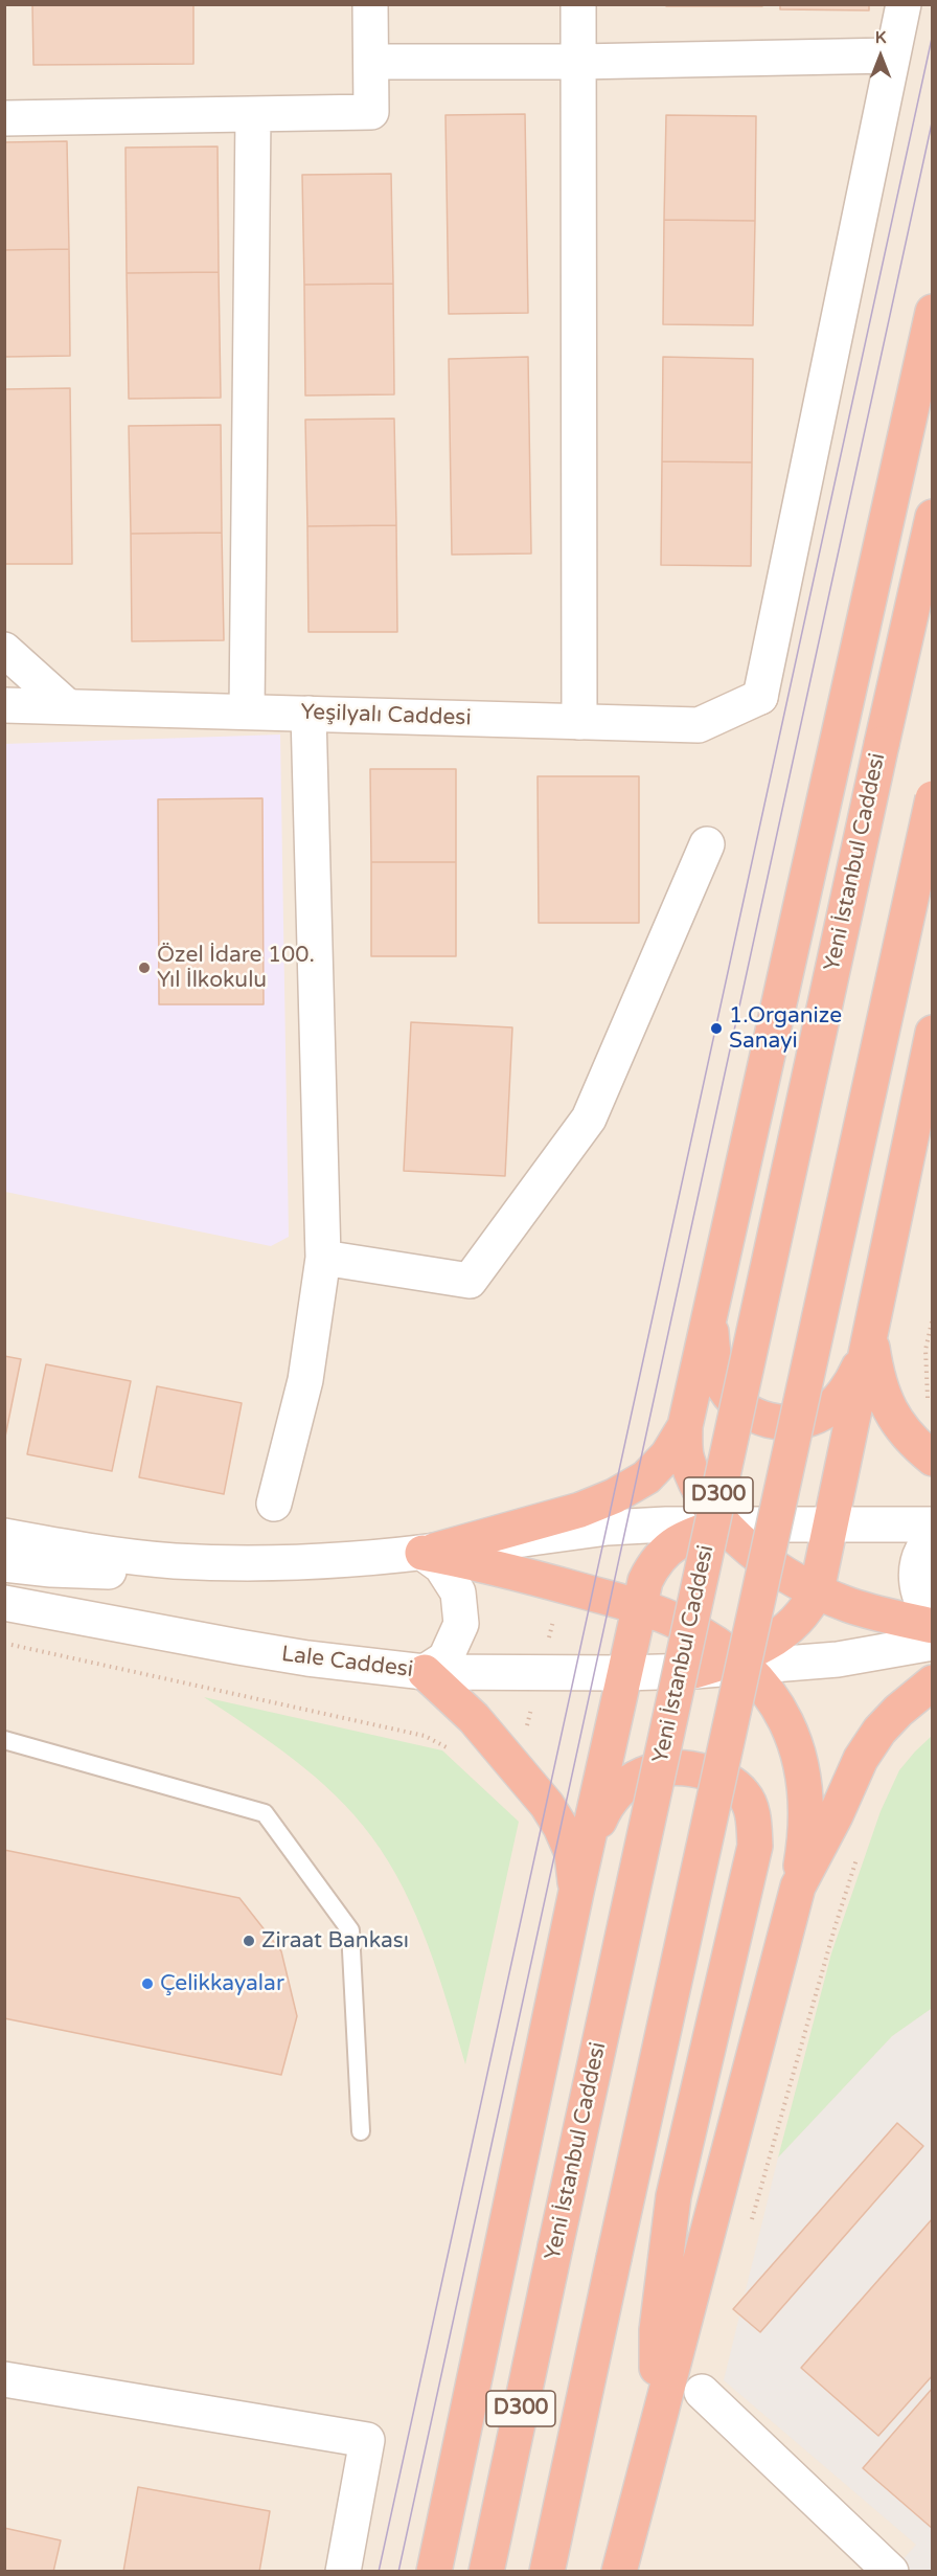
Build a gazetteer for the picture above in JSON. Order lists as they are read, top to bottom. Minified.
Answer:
{"streets":{"highway":["Yeni İstanbul Caddesi","D300"],"street":["Yeşilyalı Caddesi","Lale Caddesi"]},"places":["Özel İdare 100. Yıl İlkokulu","1.Organize Sanayi","Ziraat Bankası","Çelikkayalar"],"north":"top"}
